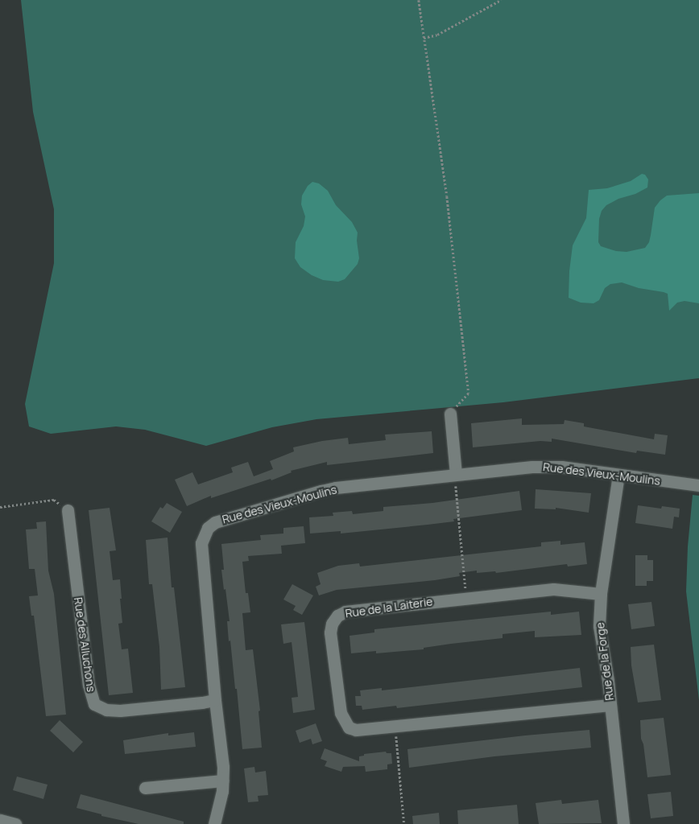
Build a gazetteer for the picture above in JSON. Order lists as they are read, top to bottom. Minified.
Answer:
{"streets":{"street":["Rue des Vieux-Moulins","Rue de la Laiterie","Rue des Alluchons","Rue de la Forge"]},"crossings":[["Rue des Vieux-Moulins","Rue des Alluchons"],["Rue des Vieux-Moulins","Rue de la Forge"],["Rue de la Laiterie","Rue de la Forge"]]}
